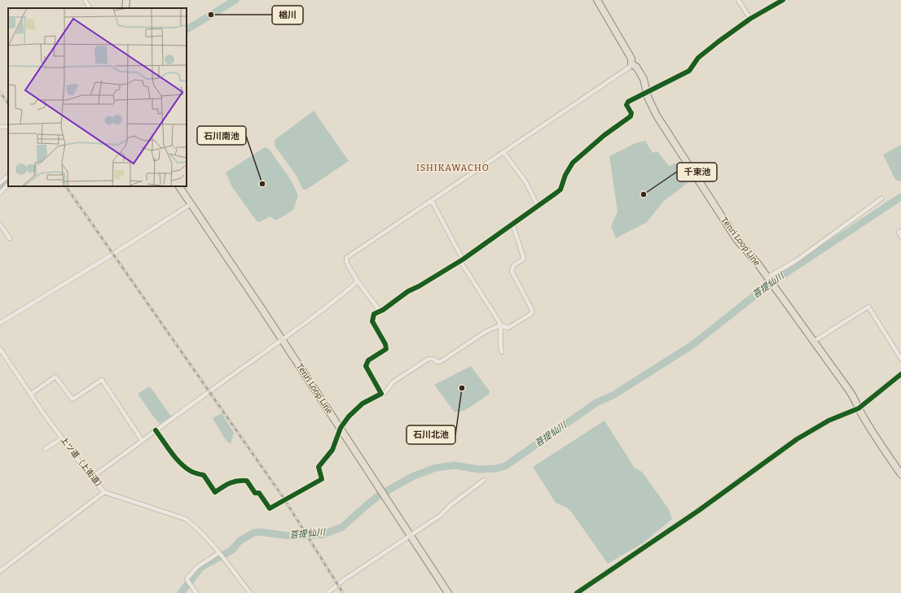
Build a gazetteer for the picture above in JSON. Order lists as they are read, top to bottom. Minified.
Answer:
{"streets":{"main road":["Tenri Loop Line"],"street":["上ツ道（上街道）"]},"districts":["ISHIKAWACHO"],"water":["菩提仙川"],"places":["楢川","石川南池","千束池","石川北池"]}
